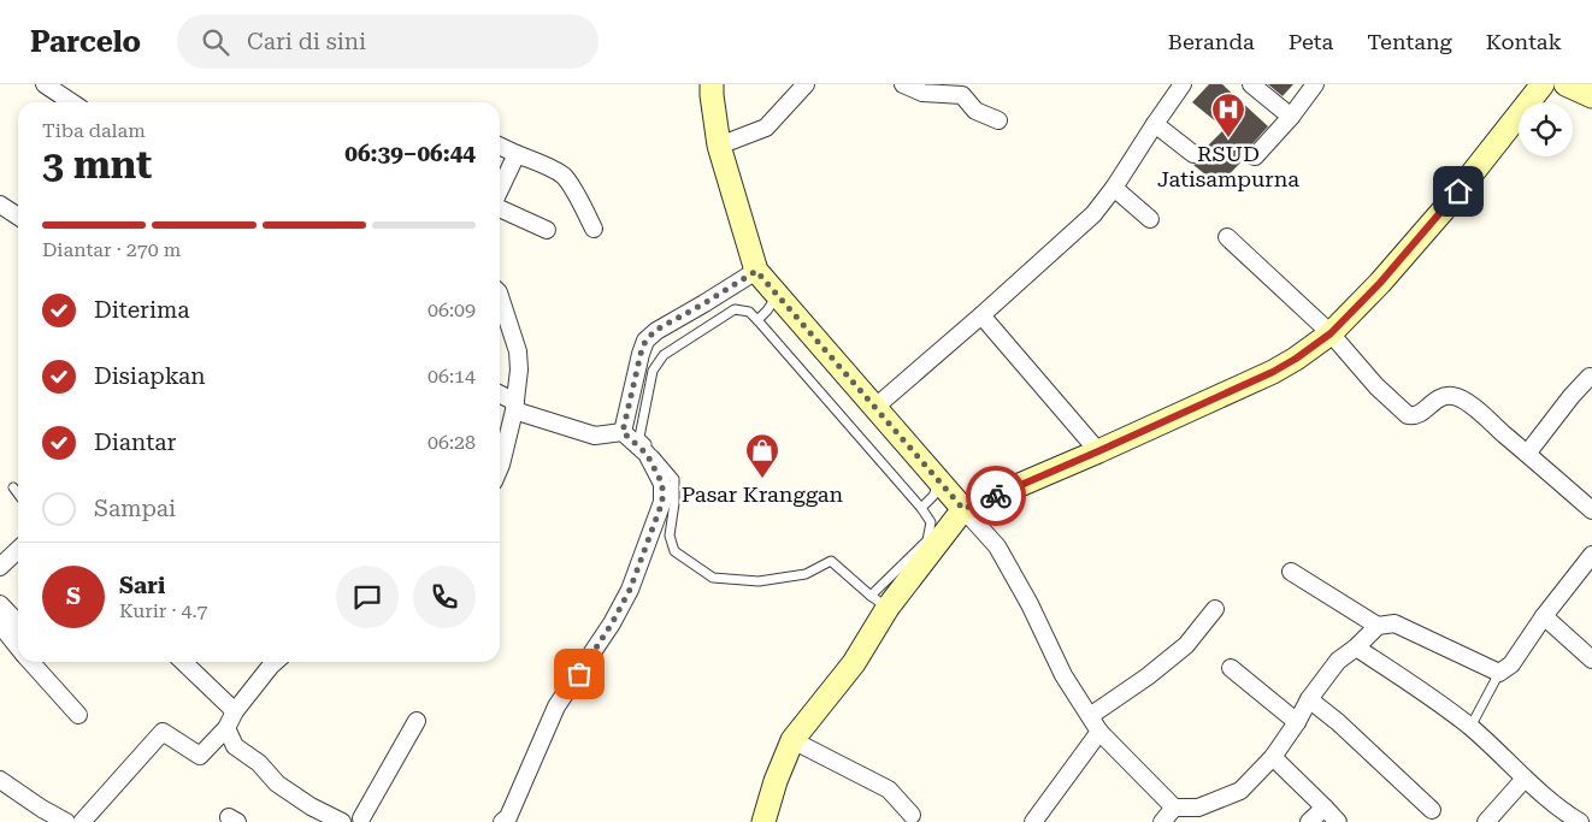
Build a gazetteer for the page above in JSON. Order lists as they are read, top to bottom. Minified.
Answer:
{"places":{"hospital":["RSUD Jatisampurna"],"shop":["Pasar Kranggan"]},"page":{"header":"Parcelo","search":"Cari di sini","nav":["Beranda","Peta","Tentang","Kontak"],"heading":["3 mnt","Tiba dalam","06:39–06:44"],"panel":["Sari","Kurir · 4.7"],"bar":"Diantar · 270 m","list":[["Diterima","06:09"],["Disiapkan","06:14"],["Diantar","06:28"],"Sampai"],"round":"S"}}
